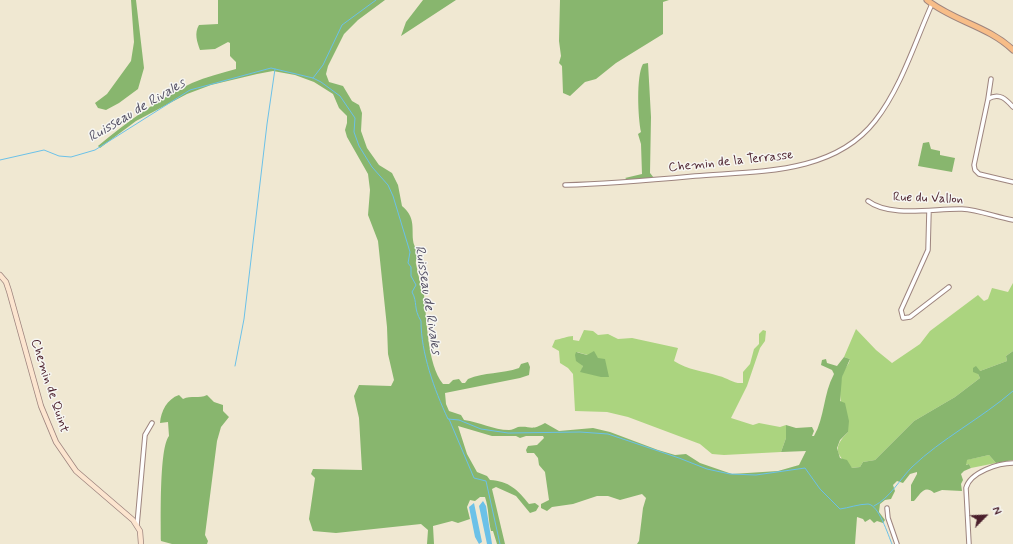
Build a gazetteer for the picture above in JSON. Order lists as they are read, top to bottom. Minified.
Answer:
{"streets":{"street":["Chemin de la Terrasse","Rue du Vallon","Chemin de Quint"]},"water":["Ruisseau de Rivales"],"north":"top right"}
